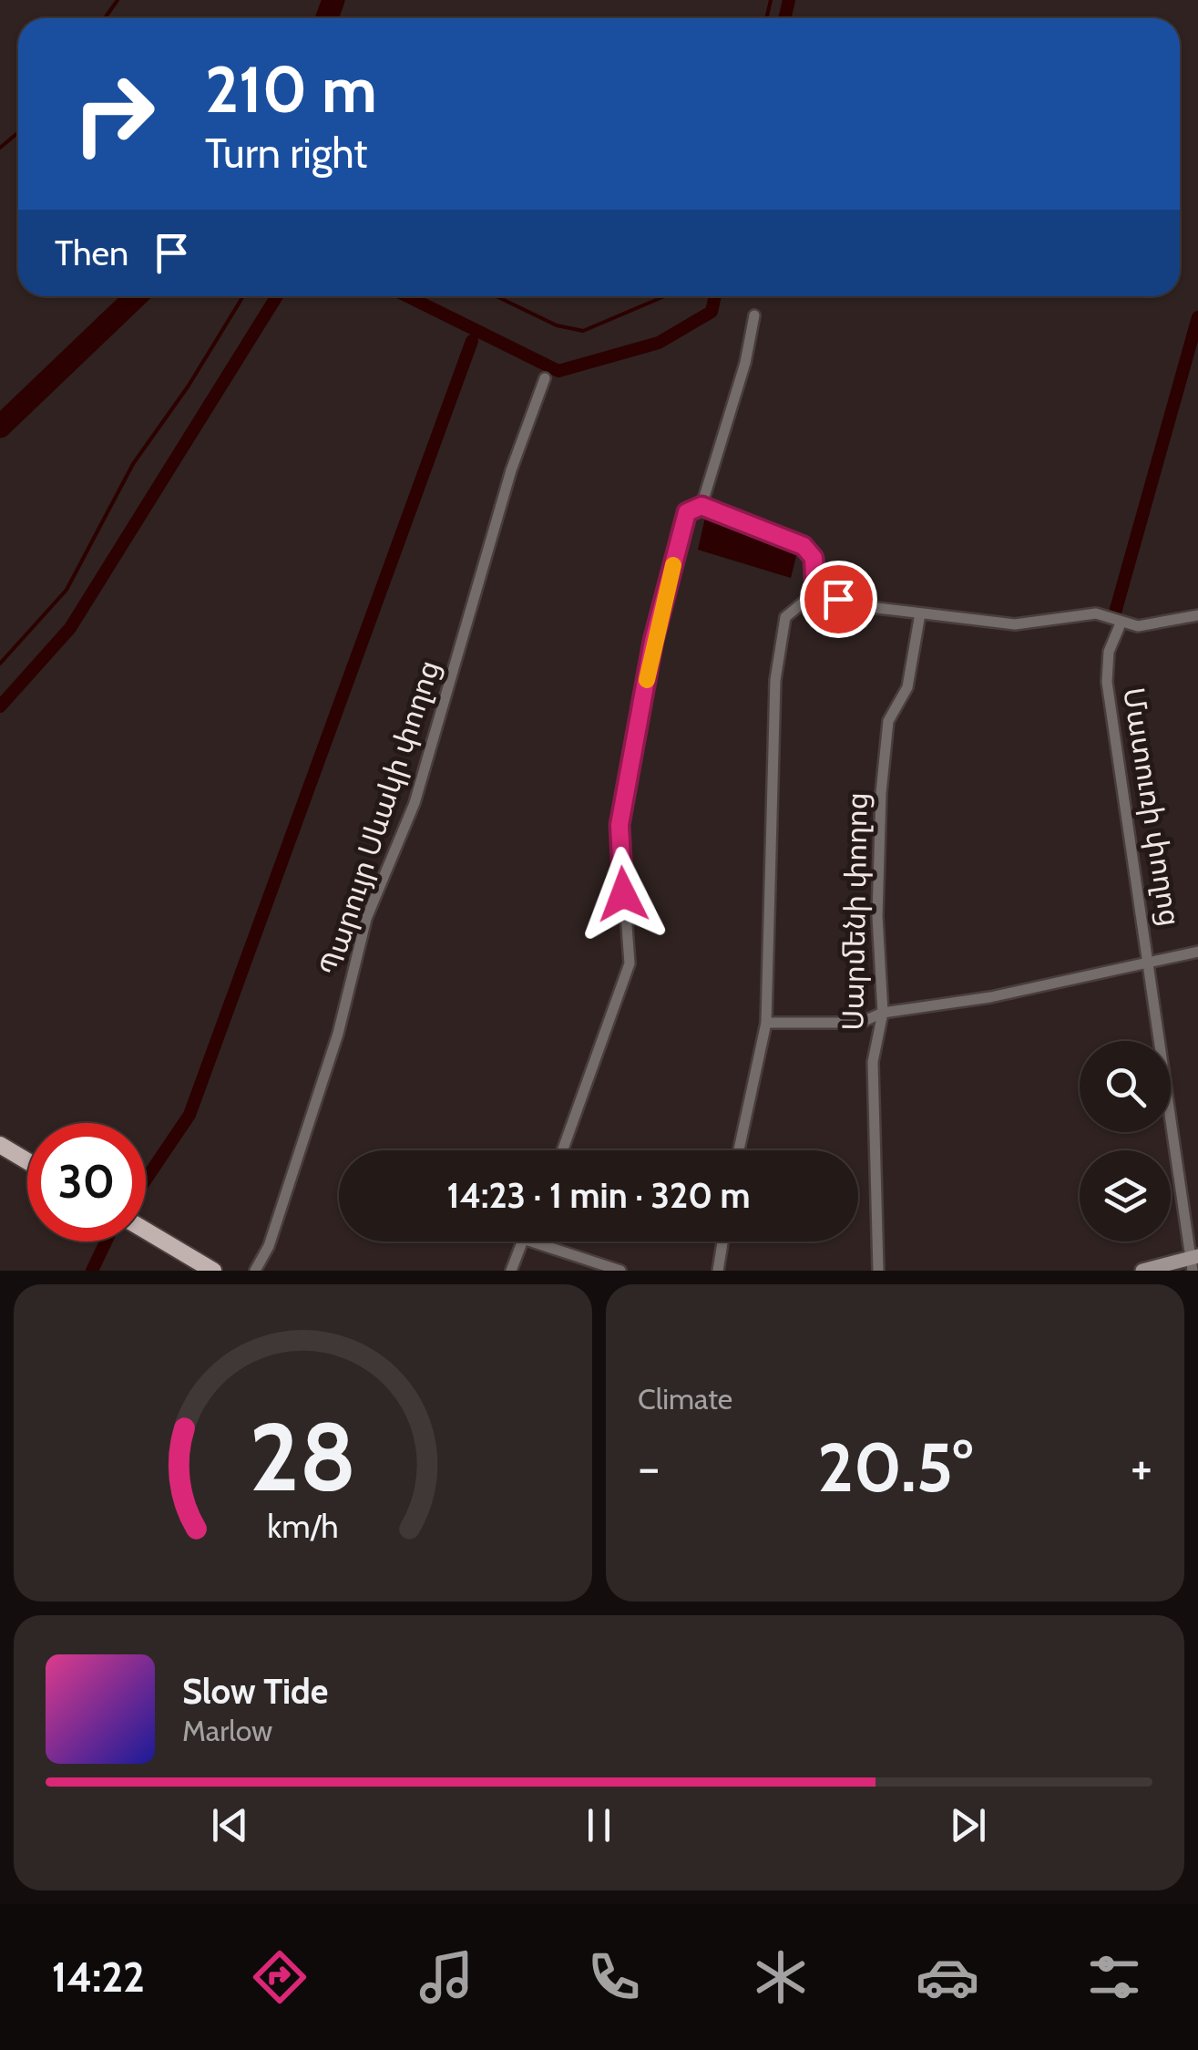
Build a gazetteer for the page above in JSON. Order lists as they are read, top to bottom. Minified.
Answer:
{"streets":{"street":["Մատուռի փողոց","Պարույր Սևակի փողոց","Սարմենի փողոց"]},"page":{"turn":["210 m","Turn right"],"then":"Then","limit":"30","trip":"14:23 · 1 min · 320 m","tile":"Climate","heat":["−","20.5°","+"],"song":["Slow Tide","Marlow"],"tabs":"14:22","gauge":["28","km/h"]}}
